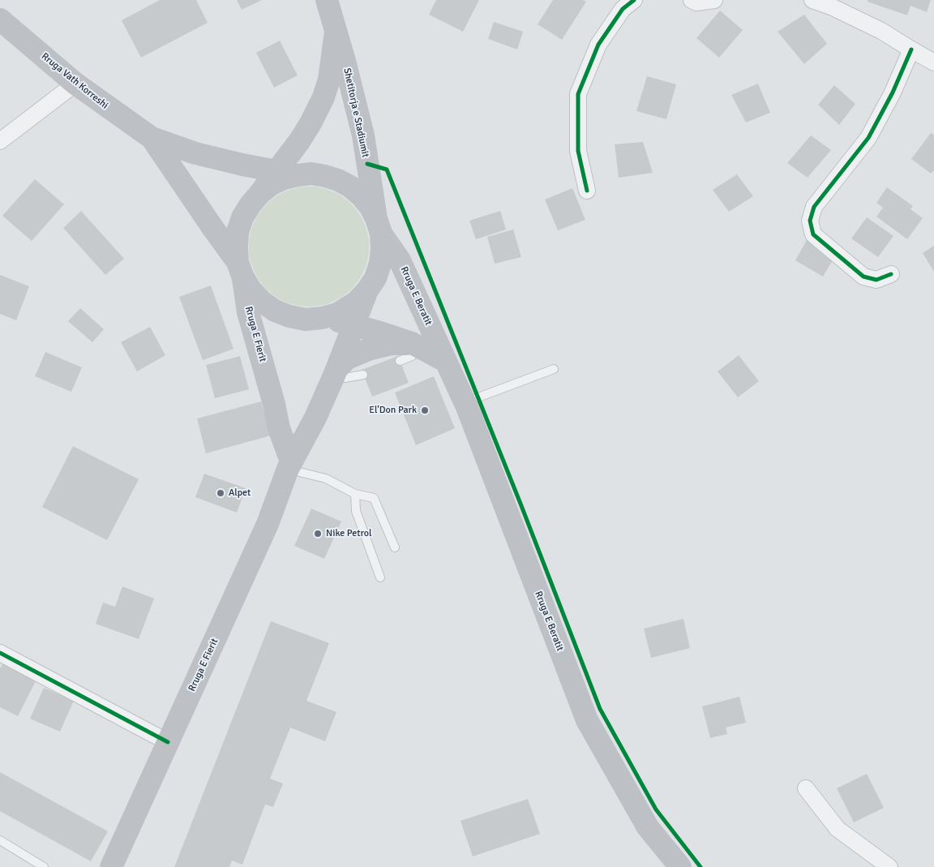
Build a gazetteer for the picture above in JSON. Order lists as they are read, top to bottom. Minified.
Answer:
{"streets":{"main road":["Rruga Vath Korreshi","Shetitorja e Stadiumit","Rruga E Beratit","Rruga E Fierit"]},"crossings":[["Rruga Vath Korreshi","Shetitorja e Stadiumit"],["Rruga Vath Korreshi","Rruga E Beratit"],["Rruga Vath Korreshi","Rruga E Fierit"],["Shetitorja e Stadiumit","Rruga E Beratit"],["Shetitorja e Stadiumit","Rruga E Fierit"],["Rruga E Beratit","Rruga E Fierit"]],"places":["El'Don Park","Alpet","Nike Petrol"]}
